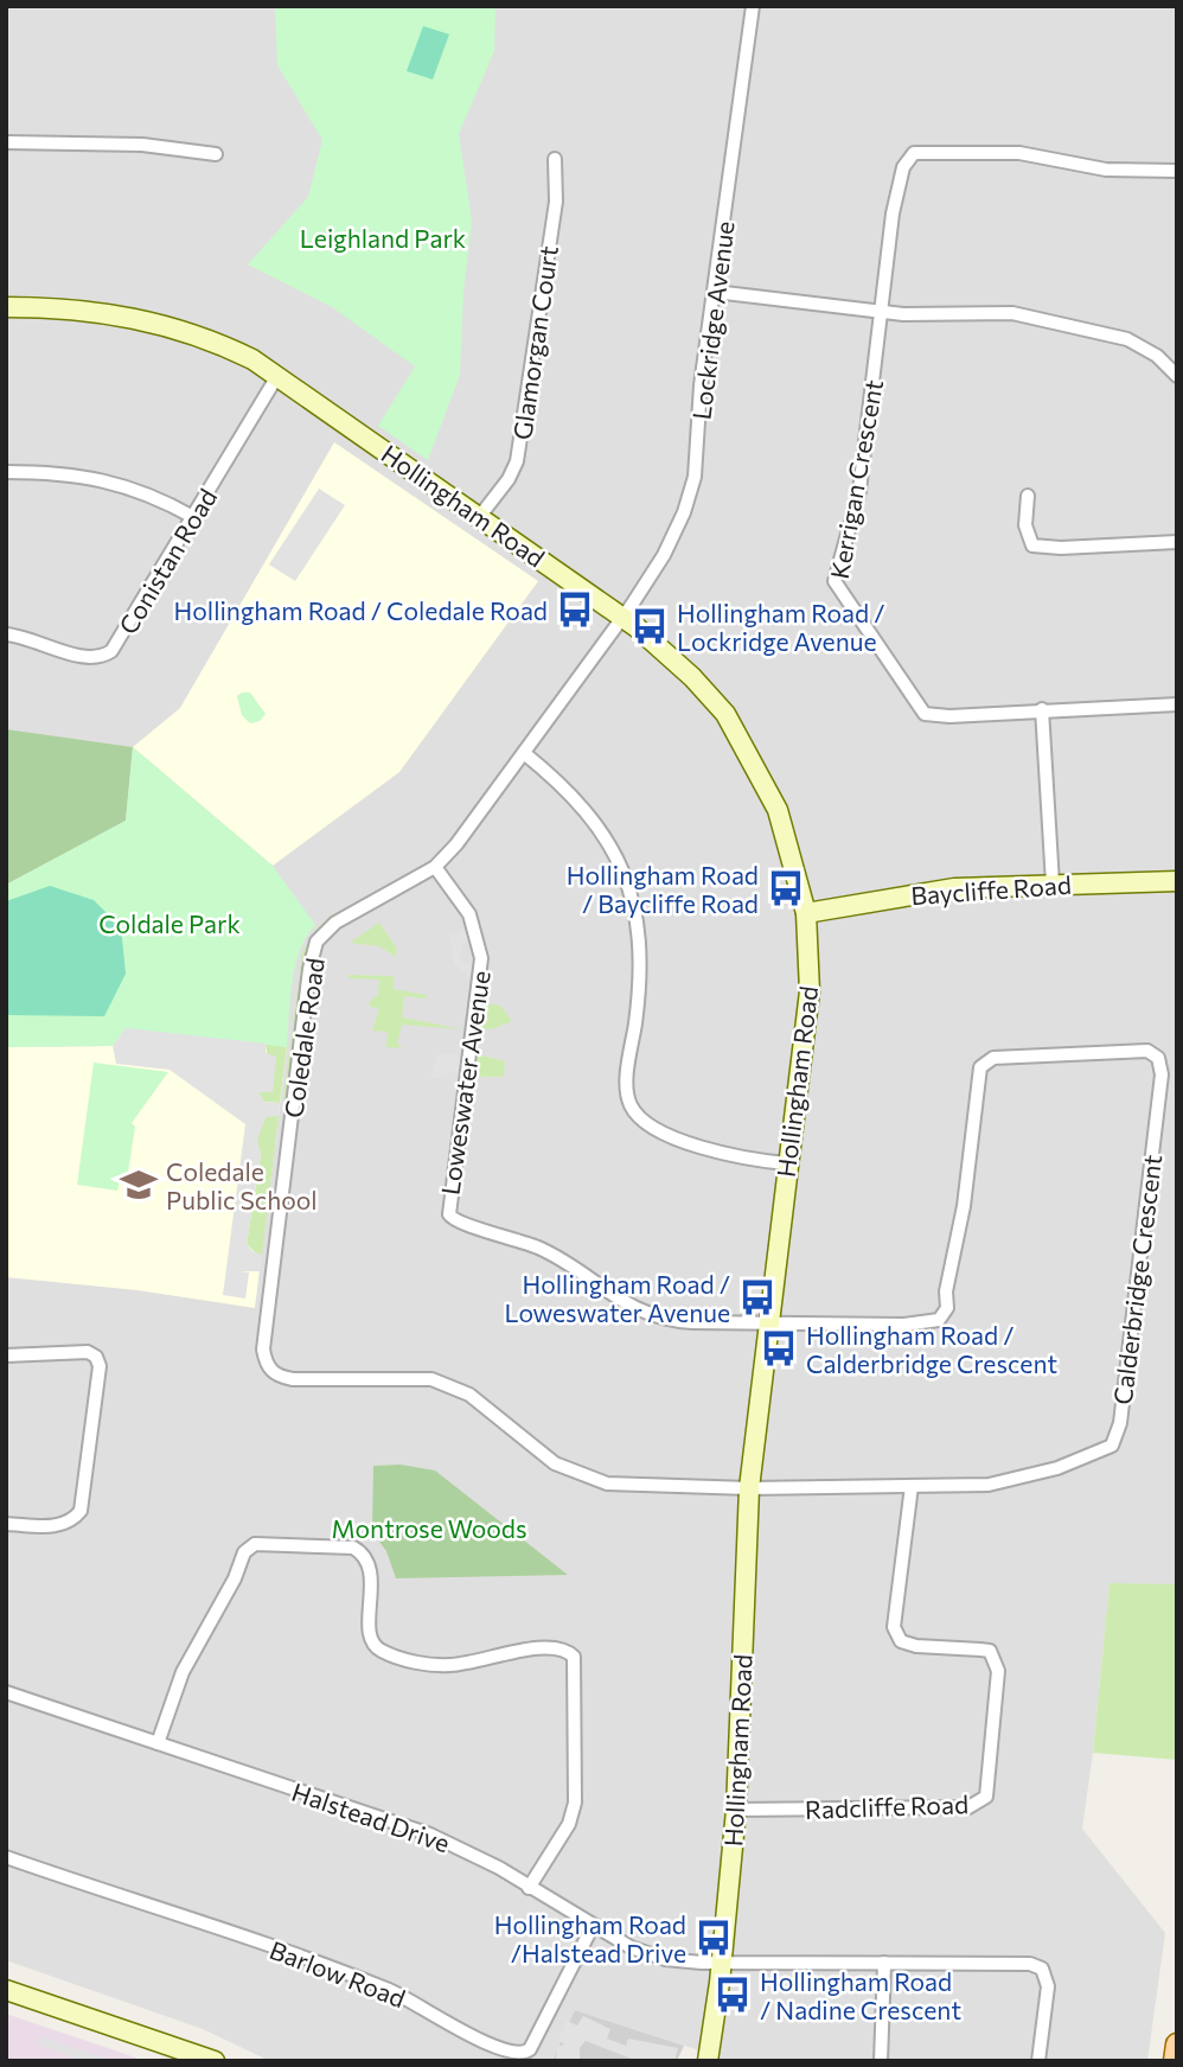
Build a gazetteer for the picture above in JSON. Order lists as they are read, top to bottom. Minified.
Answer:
{"streets":{"street":["Lockridge Avenue","Glamorgan Court","Kerrigan Crescent","Hollingham Road","Conistan Road","Baycliffe Road","Coledale Road","Loweswater Avenue","Calderbridge Crescent","Radcliffe Road","Halstead Drive","Barlow Road"]},"crossings":[["Lockridge Avenue","Hollingham Road"],["Lockridge Avenue","Coledale Road"],["Glamorgan Court","Hollingham Road"],["Hollingham Road","Conistan Road"],["Hollingham Road","Baycliffe Road"],["Hollingham Road","Coledale Road"],["Hollingham Road","Loweswater Avenue"],["Hollingham Road","Calderbridge Crescent"],["Hollingham Road","Radcliffe Road"],["Hollingham Road","Halstead Drive"],["Coledale Road","Loweswater Avenue"],["Coledale Road","Calderbridge Crescent"],["Loweswater Avenue","Calderbridge Crescent"],["Calderbridge Crescent","Radcliffe Road"],["Halstead Drive","Barlow Road"]],"parks":["Leighland Park","Coldale Park","Montrose Woods"],"places":{"bus stop":["Hollingham Road / Coledale Road","Hollingham Road / Lockridge Avenue","Hollingham Road / Baycliffe Road","Hollingham Road / Loweswater Avenue","Hollingham Road / Calderbridge Crescent","Hollingham Road /Halstead Drive","Hollingham Road / Nadine Crescent"],"school or university":["Coledale Public School"]}}
